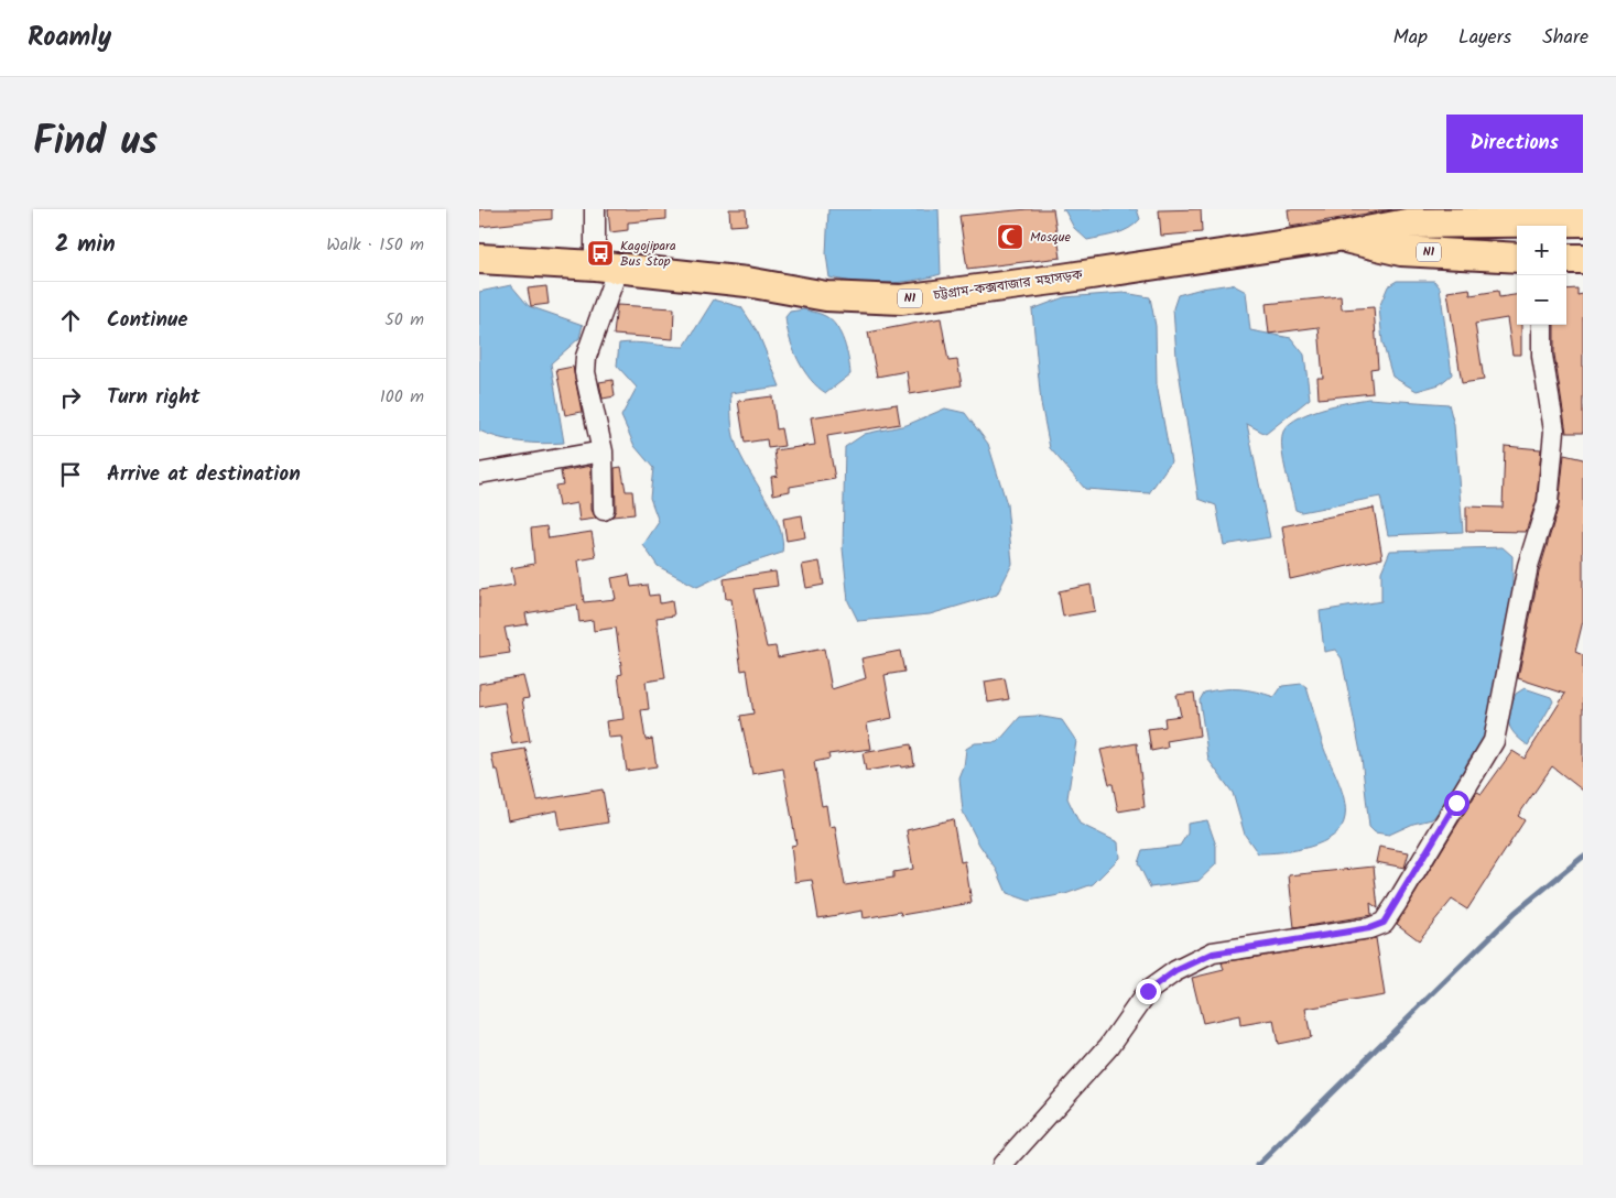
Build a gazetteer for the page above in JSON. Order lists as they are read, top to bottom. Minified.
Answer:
{"streets":{"highway":["N1","চট্টগ্রাম-কক্সবাজার মহাসড়ক"]},"places":{"mosque":["Mosque"],"bus stop":["Kagojipara Bus Stop"]},"page":{"header":"Roamly","nav":["Map","Layers","Share"],"title":"Find us","buttons":"Directions","heading":["2 min","Walk · 150 m"],"map_buttons":["+","−"],"list":[["Continue","50 m"],["Turn right","100 m"],"Arrive at destination"]}}
